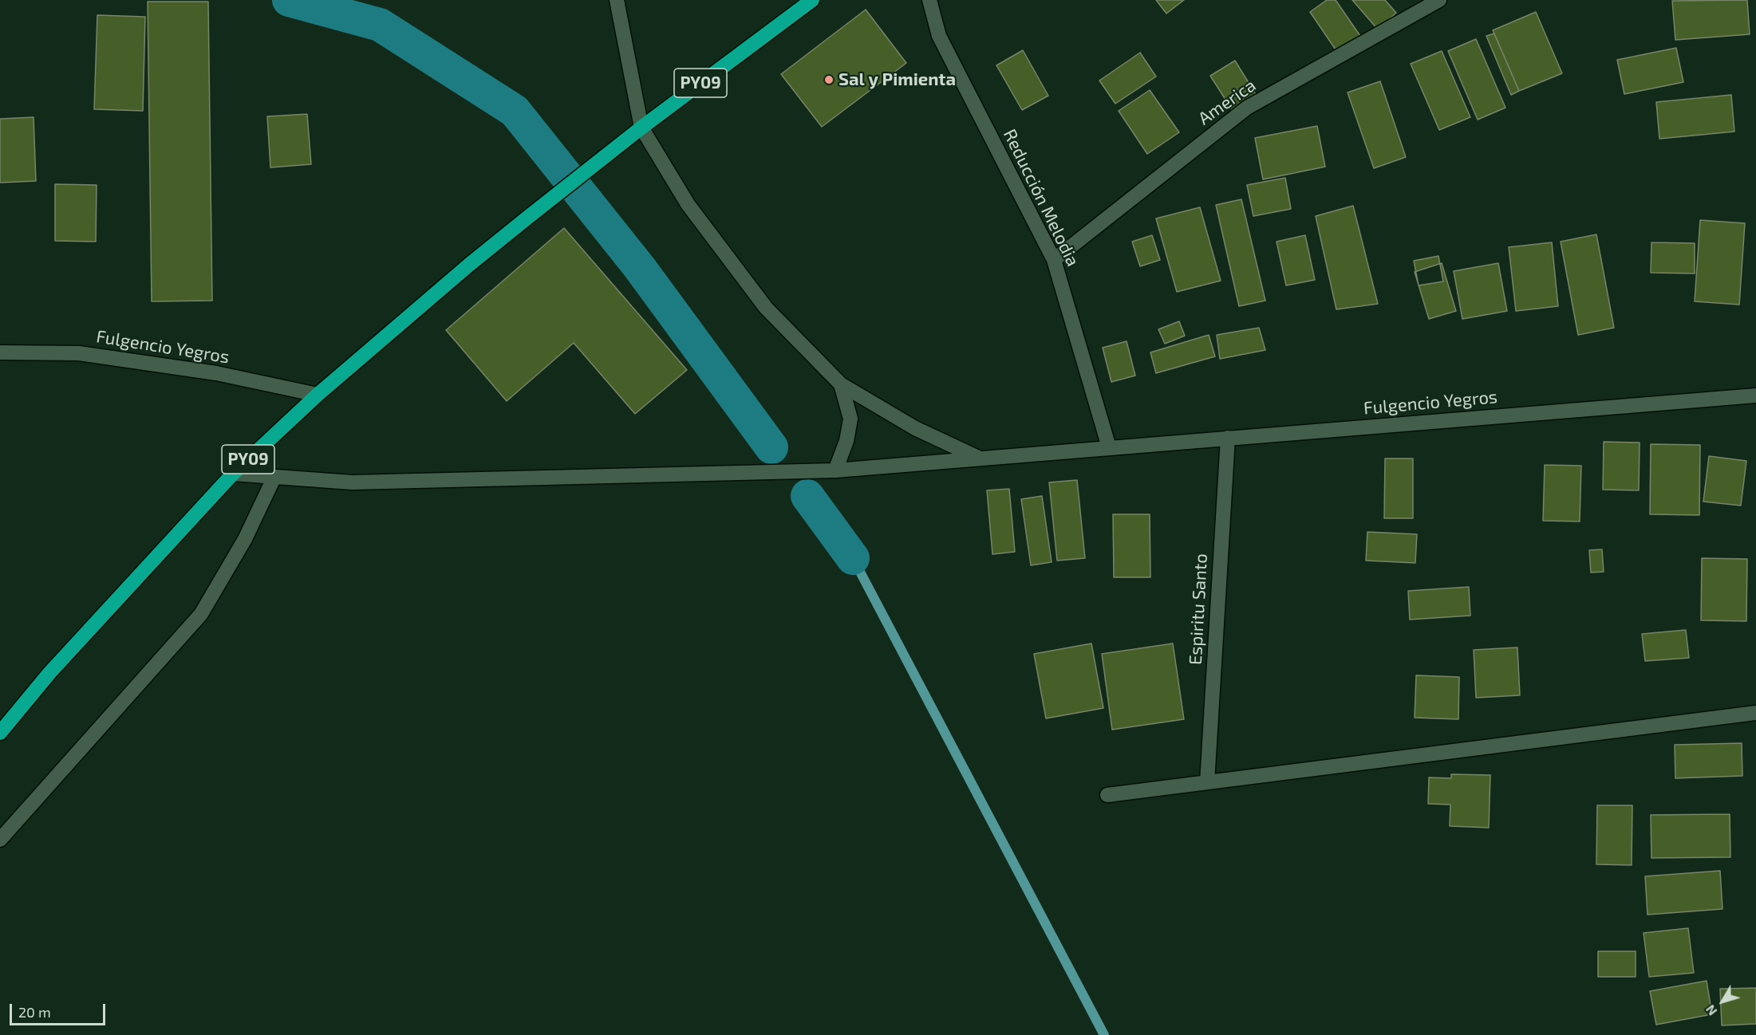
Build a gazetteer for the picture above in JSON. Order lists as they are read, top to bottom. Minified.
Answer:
{"streets":{"highway":["PY09"],"street":["America","Reducción Melodia","Fulgencio Yegros","Espiritu Santo"]},"crossings":[["PY09","Fulgencio Yegros"],["America","Reducción Melodia"],["Reducción Melodia","Fulgencio Yegros"],["Fulgencio Yegros","Espiritu Santo"]],"places":["Sal y Pimienta"],"scale_bar":"20 m","north":"bottom left"}
